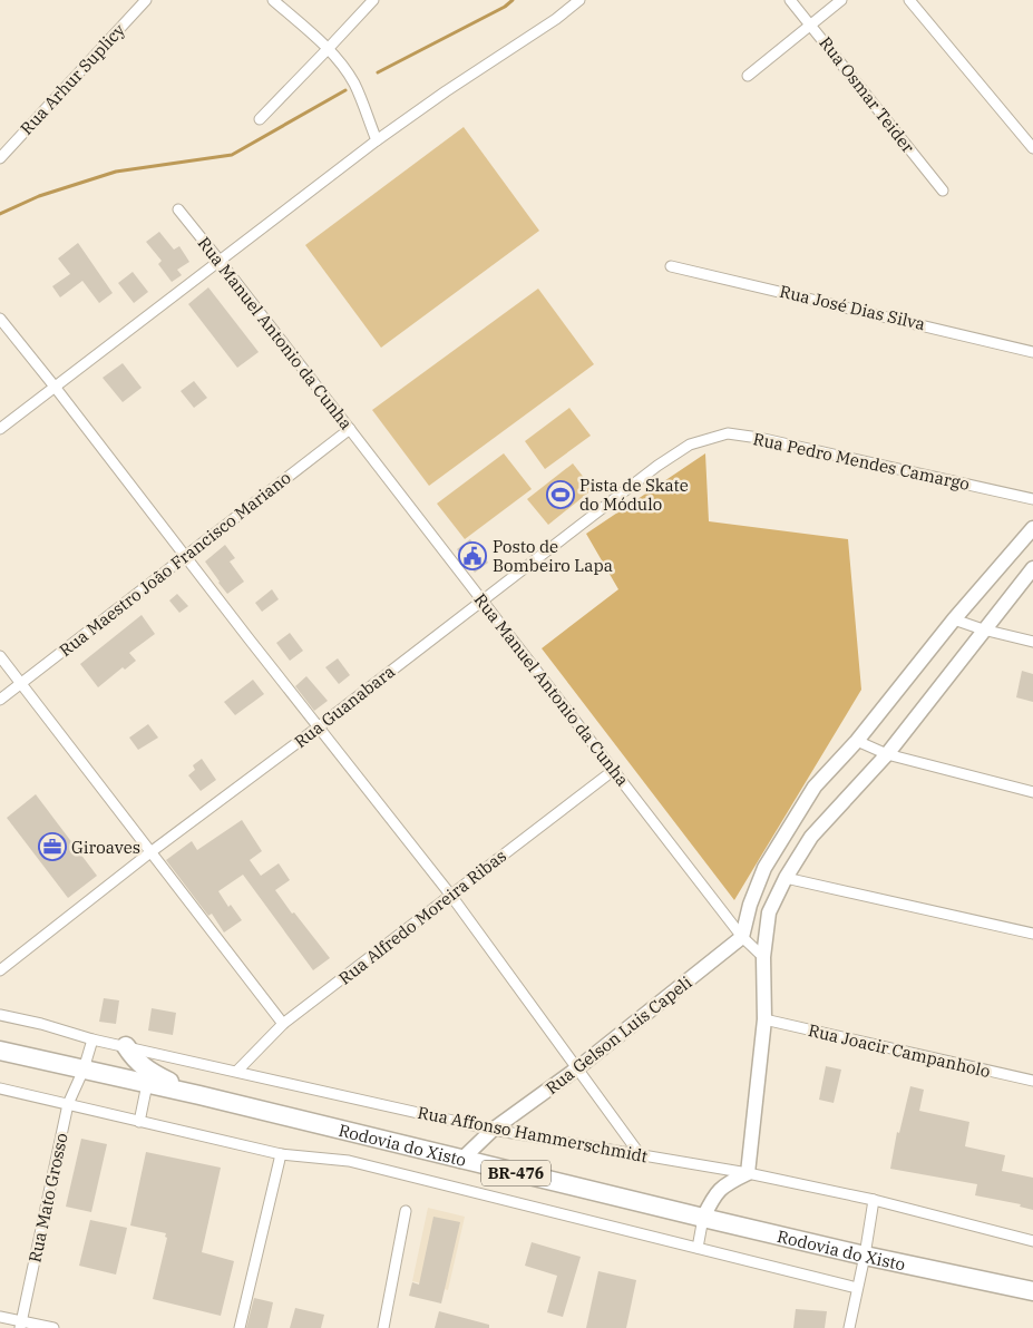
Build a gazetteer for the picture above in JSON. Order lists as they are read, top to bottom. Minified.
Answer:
{"streets":{"highway":["Rodovia do Xisto","BR-476"],"street":["Rua Arhur Suplicy","Rua Osmar Teider","Rua José Dias Silva","Rua Manuel Antonio da Cunha","Rua Pedro Mendes Camargo","Rua Maestro João Francisco Mariano","Rua Guanabara","Rua Alfredo Moreira Ribas","Rua Gelson Luis Capeli","Rua Joacir Campanholo","Rua Affonso Hammerschmidt","Rua Mato Grosso"]},"crossings":[["Rua Manuel Antonio da Cunha","Rua Maestro João Francisco Mariano"],["Rua Manuel Antonio da Cunha","Rua Guanabara"],["Rua Manuel Antonio da Cunha","Rua Alfredo Moreira Ribas"],["Rua Manuel Antonio da Cunha","Rua Gelson Luis Capeli"],["Rua Pedro Mendes Camargo","Rua Guanabara"],["Rua Alfredo Moreira Ribas","Rua Affonso Hammerschmidt"],["Rua Gelson Luis Capeli","Rua Affonso Hammerschmidt"],["Rua Gelson Luis Capeli","Rodovia do Xisto"],["Rua Affonso Hammerschmidt","Rua Mato Grosso"],["Rodovia do Xisto","Rua Mato Grosso"]],"places":{"sports":["Pista de Skate do Módulo"],"public building":["Posto de Bombeiro Lapa"],"office":["Giroaves"]}}
